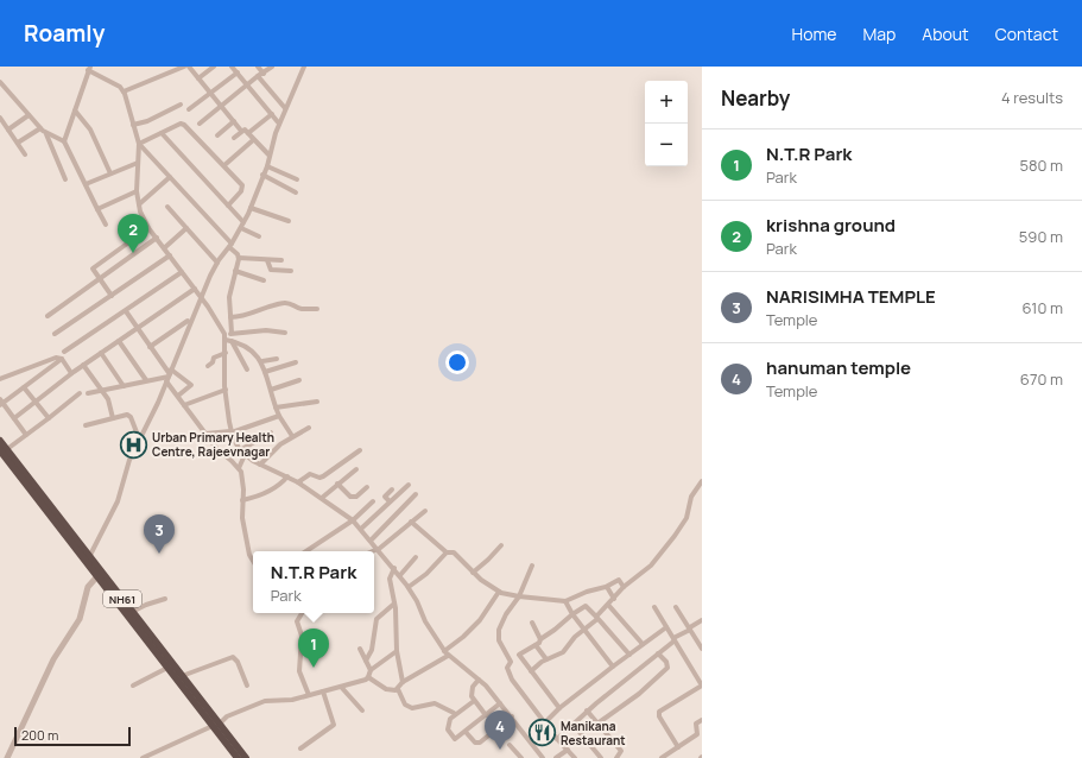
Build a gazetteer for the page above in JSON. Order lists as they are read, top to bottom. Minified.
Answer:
{"streets":{"highway":["NH61"]},"places":{"hospital":["Urban Primary Health Centre, Rajeevnagar"],"restaurant":["Manikana Restaurant"]},"scale_bar":"200 m","page":{"header":"Roamly","nav":["Home","Map","About","Contact"],"heading":["Nearby","4 results"],"map_buttons":["+","−"],"list":[{"mark":"1","name":"N.T.R Park","note":"Park","value":"580 m"},{"mark":"2","name":"krishna ground","note":"Park","value":"590 m"},{"mark":"3","name":"NARISIMHA TEMPLE","note":"Temple","value":"610 m"},{"mark":"4","name":"hanuman temple","note":"Temple","value":"670 m"}],"pins":["2","3","1","4"],"popup":["N.T.R Park","Park"],"scale":"200 m"}}
